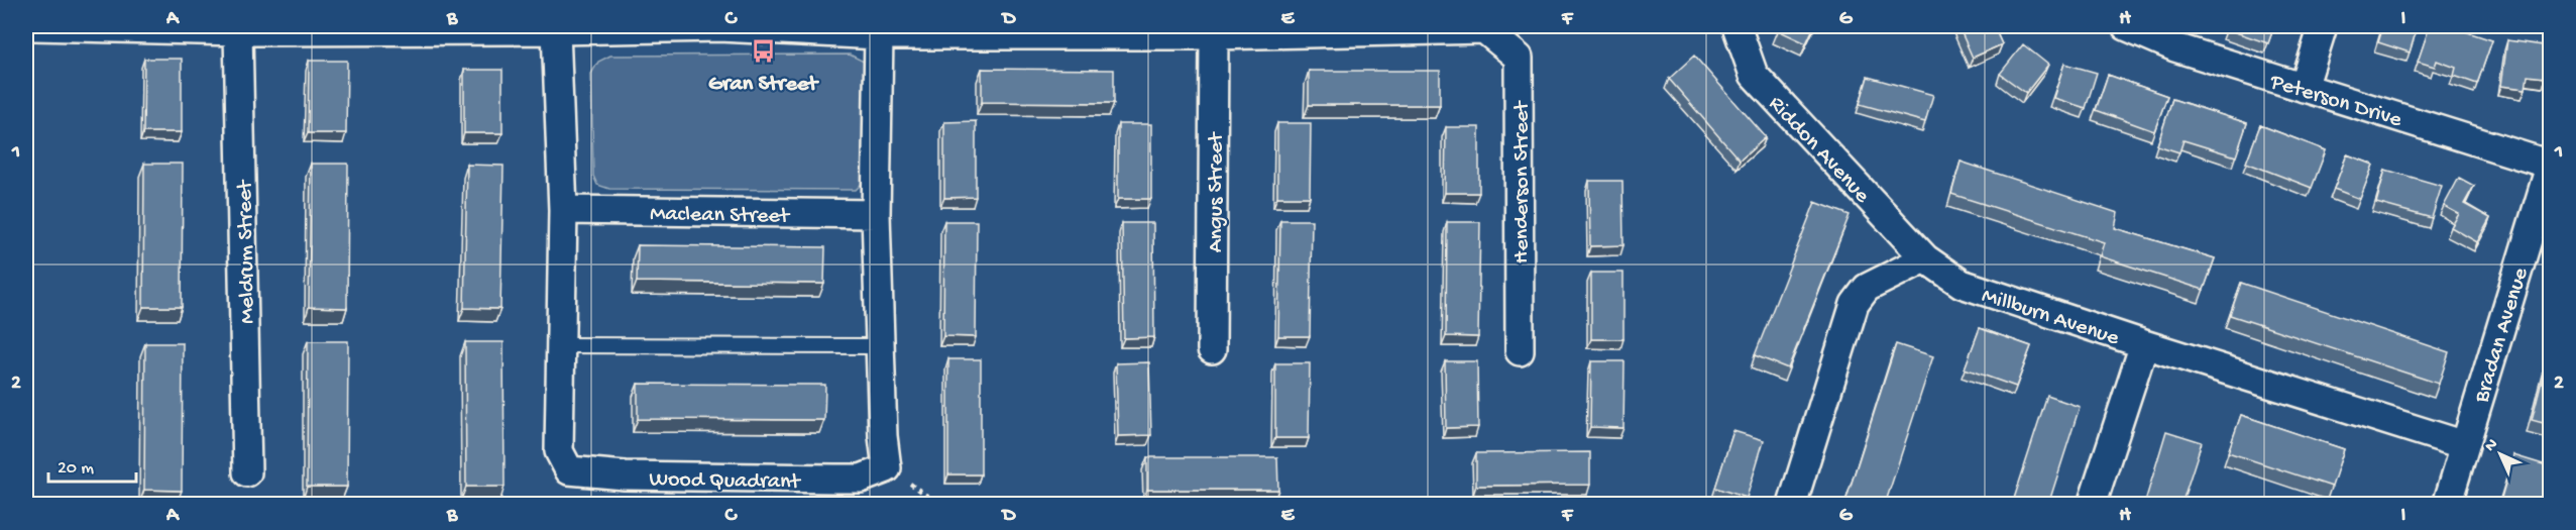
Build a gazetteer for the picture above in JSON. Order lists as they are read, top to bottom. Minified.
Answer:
{"streets":{"street":["Peterson Drive","Riddon Avenue","Henderson Street","Angus Street","Maclean Street","Meldrum Street","Millburn Avenue","Bradan Avenue","Wood Quadrant"]},"crossings":[["Peterson Drive","Bradan Avenue"],["Riddon Avenue","Millburn Avenue"],["Maclean Street","Wood Quadrant"],["Millburn Avenue","Bradan Avenue"]],"places":{"bus stop":["Gran Street"]},"scale_bar":"20 m","north":"top left","grid":{"columns":["A","B","C","D","E","F","G","H","I"],"rows":["1","2"]}}
